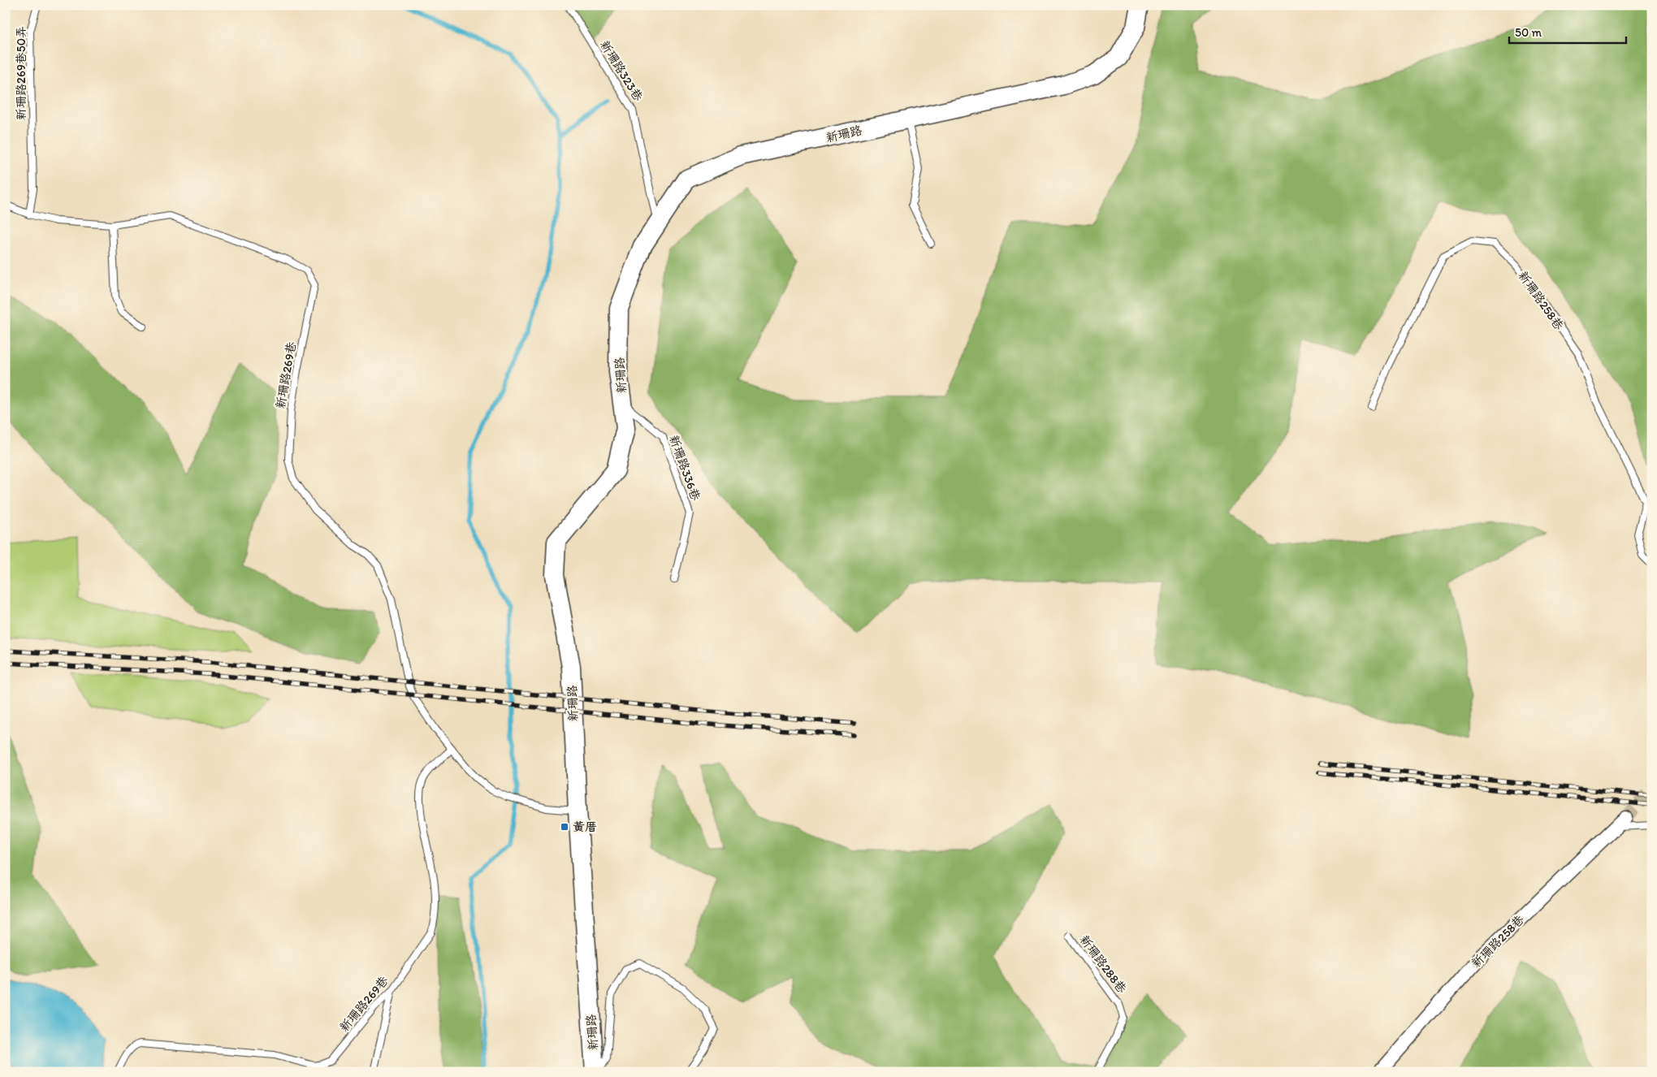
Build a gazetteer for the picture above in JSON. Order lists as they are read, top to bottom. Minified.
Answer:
{"streets":{"street":["新珊路","新珊路258巷"],"lane":["新珊路323巷","新珊路269巷50弄","新珊路269巷","新珊路336巷","新珊路288巷"]},"crossings":[["新珊路323巷","新珊路"],["新珊路269巷50弄","新珊路269巷"],["新珊路","新珊路269巷"],["新珊路","新珊路336巷"]],"places":{"transit":["黃厝"]},"scale_bar":"50 m"}
